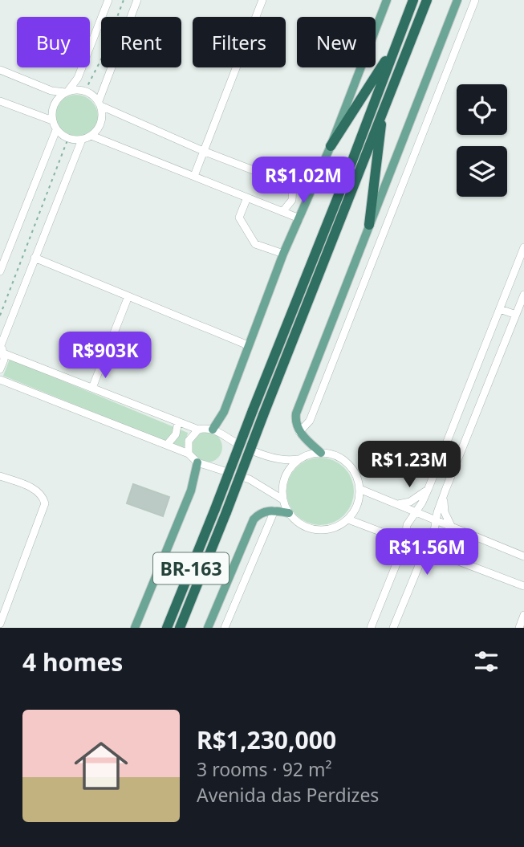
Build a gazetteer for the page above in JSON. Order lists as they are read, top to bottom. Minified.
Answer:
{"streets":{"highway":["BR-163"]},"page":{"chip":["Buy","Rent","Filters","New"],"price":["R$1.02M","R$903K","R$1.23M","R$1.56M"],"heading":"4 homes","list":[{"name":"R$1,230,000","note":"3 rooms · 92 m² · Avenida das Perdizes"}]}}
